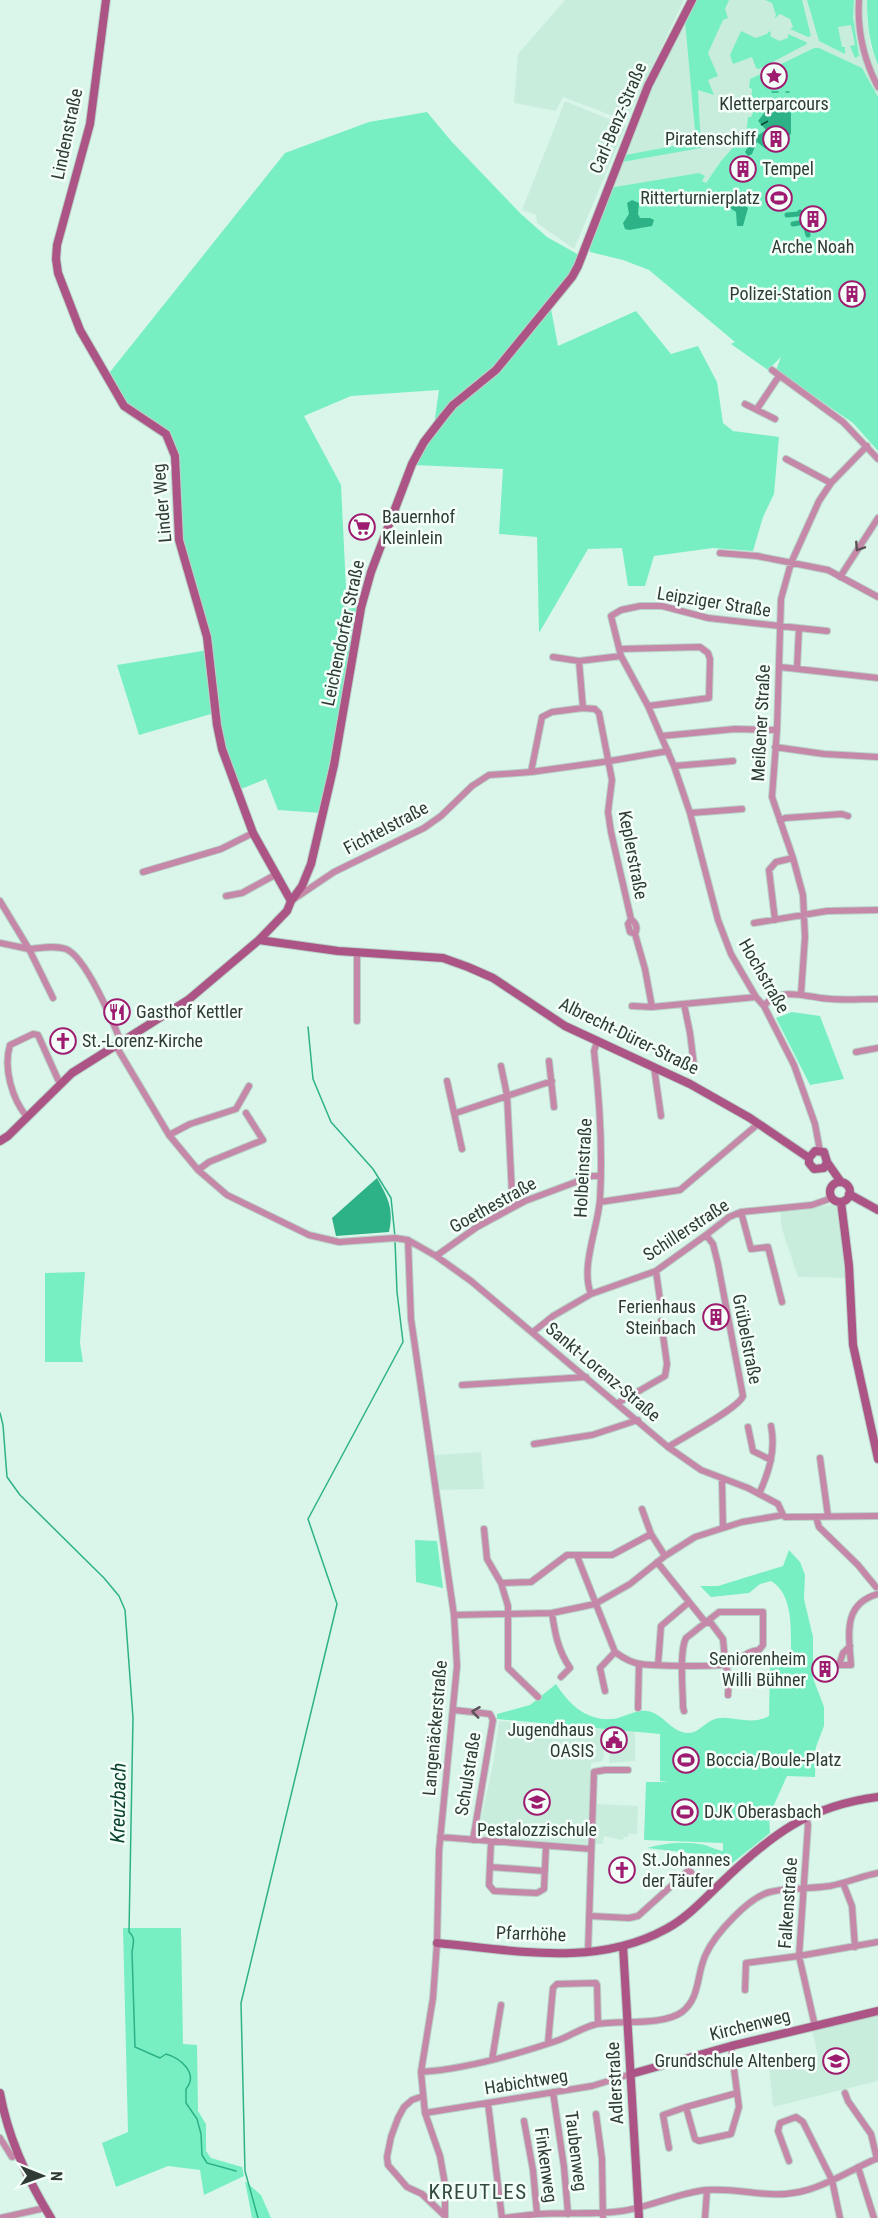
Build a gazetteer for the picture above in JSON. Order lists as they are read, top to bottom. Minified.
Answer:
{"streets":{"street":["Carl-Benz-Straße","Lindenstraße","Linder Weg","Leipziger Straße","Leichendorfer Straße","Meißener Straße","Fichtelstraße","Keplerstraße","Hochstraße","Albrecht-Dürer-Straße","Holbeinstraße","Goethestraße","Schillerstraße","Grübelstraße","Sankt-Lorenz-Straße","Langenäckerstraße","Schulstraße","Falkenstraße","Pfarrhöhe","Kirchenweg","Habichtweg","Adlerstraße","Taubenweg","Finkenweg"]},"crossings":[["Carl-Benz-Straße","Leichendorfer Straße"],["Lindenstraße","Linder Weg"],["Linder Weg","Leichendorfer Straße"],["Linder Weg","Fichtelstraße"],["Leipziger Straße","Meißener Straße"],["Leipziger Straße","Hochstraße"],["Leichendorfer Straße","Fichtelstraße"],["Fichtelstraße","Keplerstraße"],["Fichtelstraße","Hochstraße"],["Hochstraße","Albrecht-Dürer-Straße"],["Albrecht-Dürer-Straße","Holbeinstraße"],["Holbeinstraße","Goethestraße"],["Holbeinstraße","Schillerstraße"],["Goethestraße","Sankt-Lorenz-Straße"],["Schillerstraße","Grübelstraße"],["Schillerstraße","Sankt-Lorenz-Straße"],["Grübelstraße","Sankt-Lorenz-Straße"],["Sankt-Lorenz-Straße","Langenäckerstraße"],["Langenäckerstraße","Schulstraße"],["Langenäckerstraße","Pfarrhöhe"],["Langenäckerstraße","Habichtweg"],["Falkenstraße","Pfarrhöhe"],["Falkenstraße","Kirchenweg"],["Pfarrhöhe","Adlerstraße"],["Kirchenweg","Habichtweg"],["Kirchenweg","Adlerstraße"],["Habichtweg","Adlerstraße"],["Habichtweg","Taubenweg"]],"one_way":["Schulstraße"],"districts":["KREUTLES"],"water":["Kreuzbach"],"places":{"place":["Kletterparcours"],"building":["Piratenschiff","Tempel","Arche Noah","Polizei-Station","Ferienhaus Steinbach","Seniorenheim Willi Bühner"],"sports":["Ritterturnierplatz","Boccia/Boule-Platz","DJK Oberasbach"],"supermarket":["Bauernhof Kleinlein"],"restaurant":["Gasthof Kettler"],"church":["St.-Lorenz-Kirche","St.Johannes der Täufer"],"public building":["Jugendhaus OASIS"],"school or university":["Pestalozzischule","Grundschule Altenberg"]},"north":"right"}
